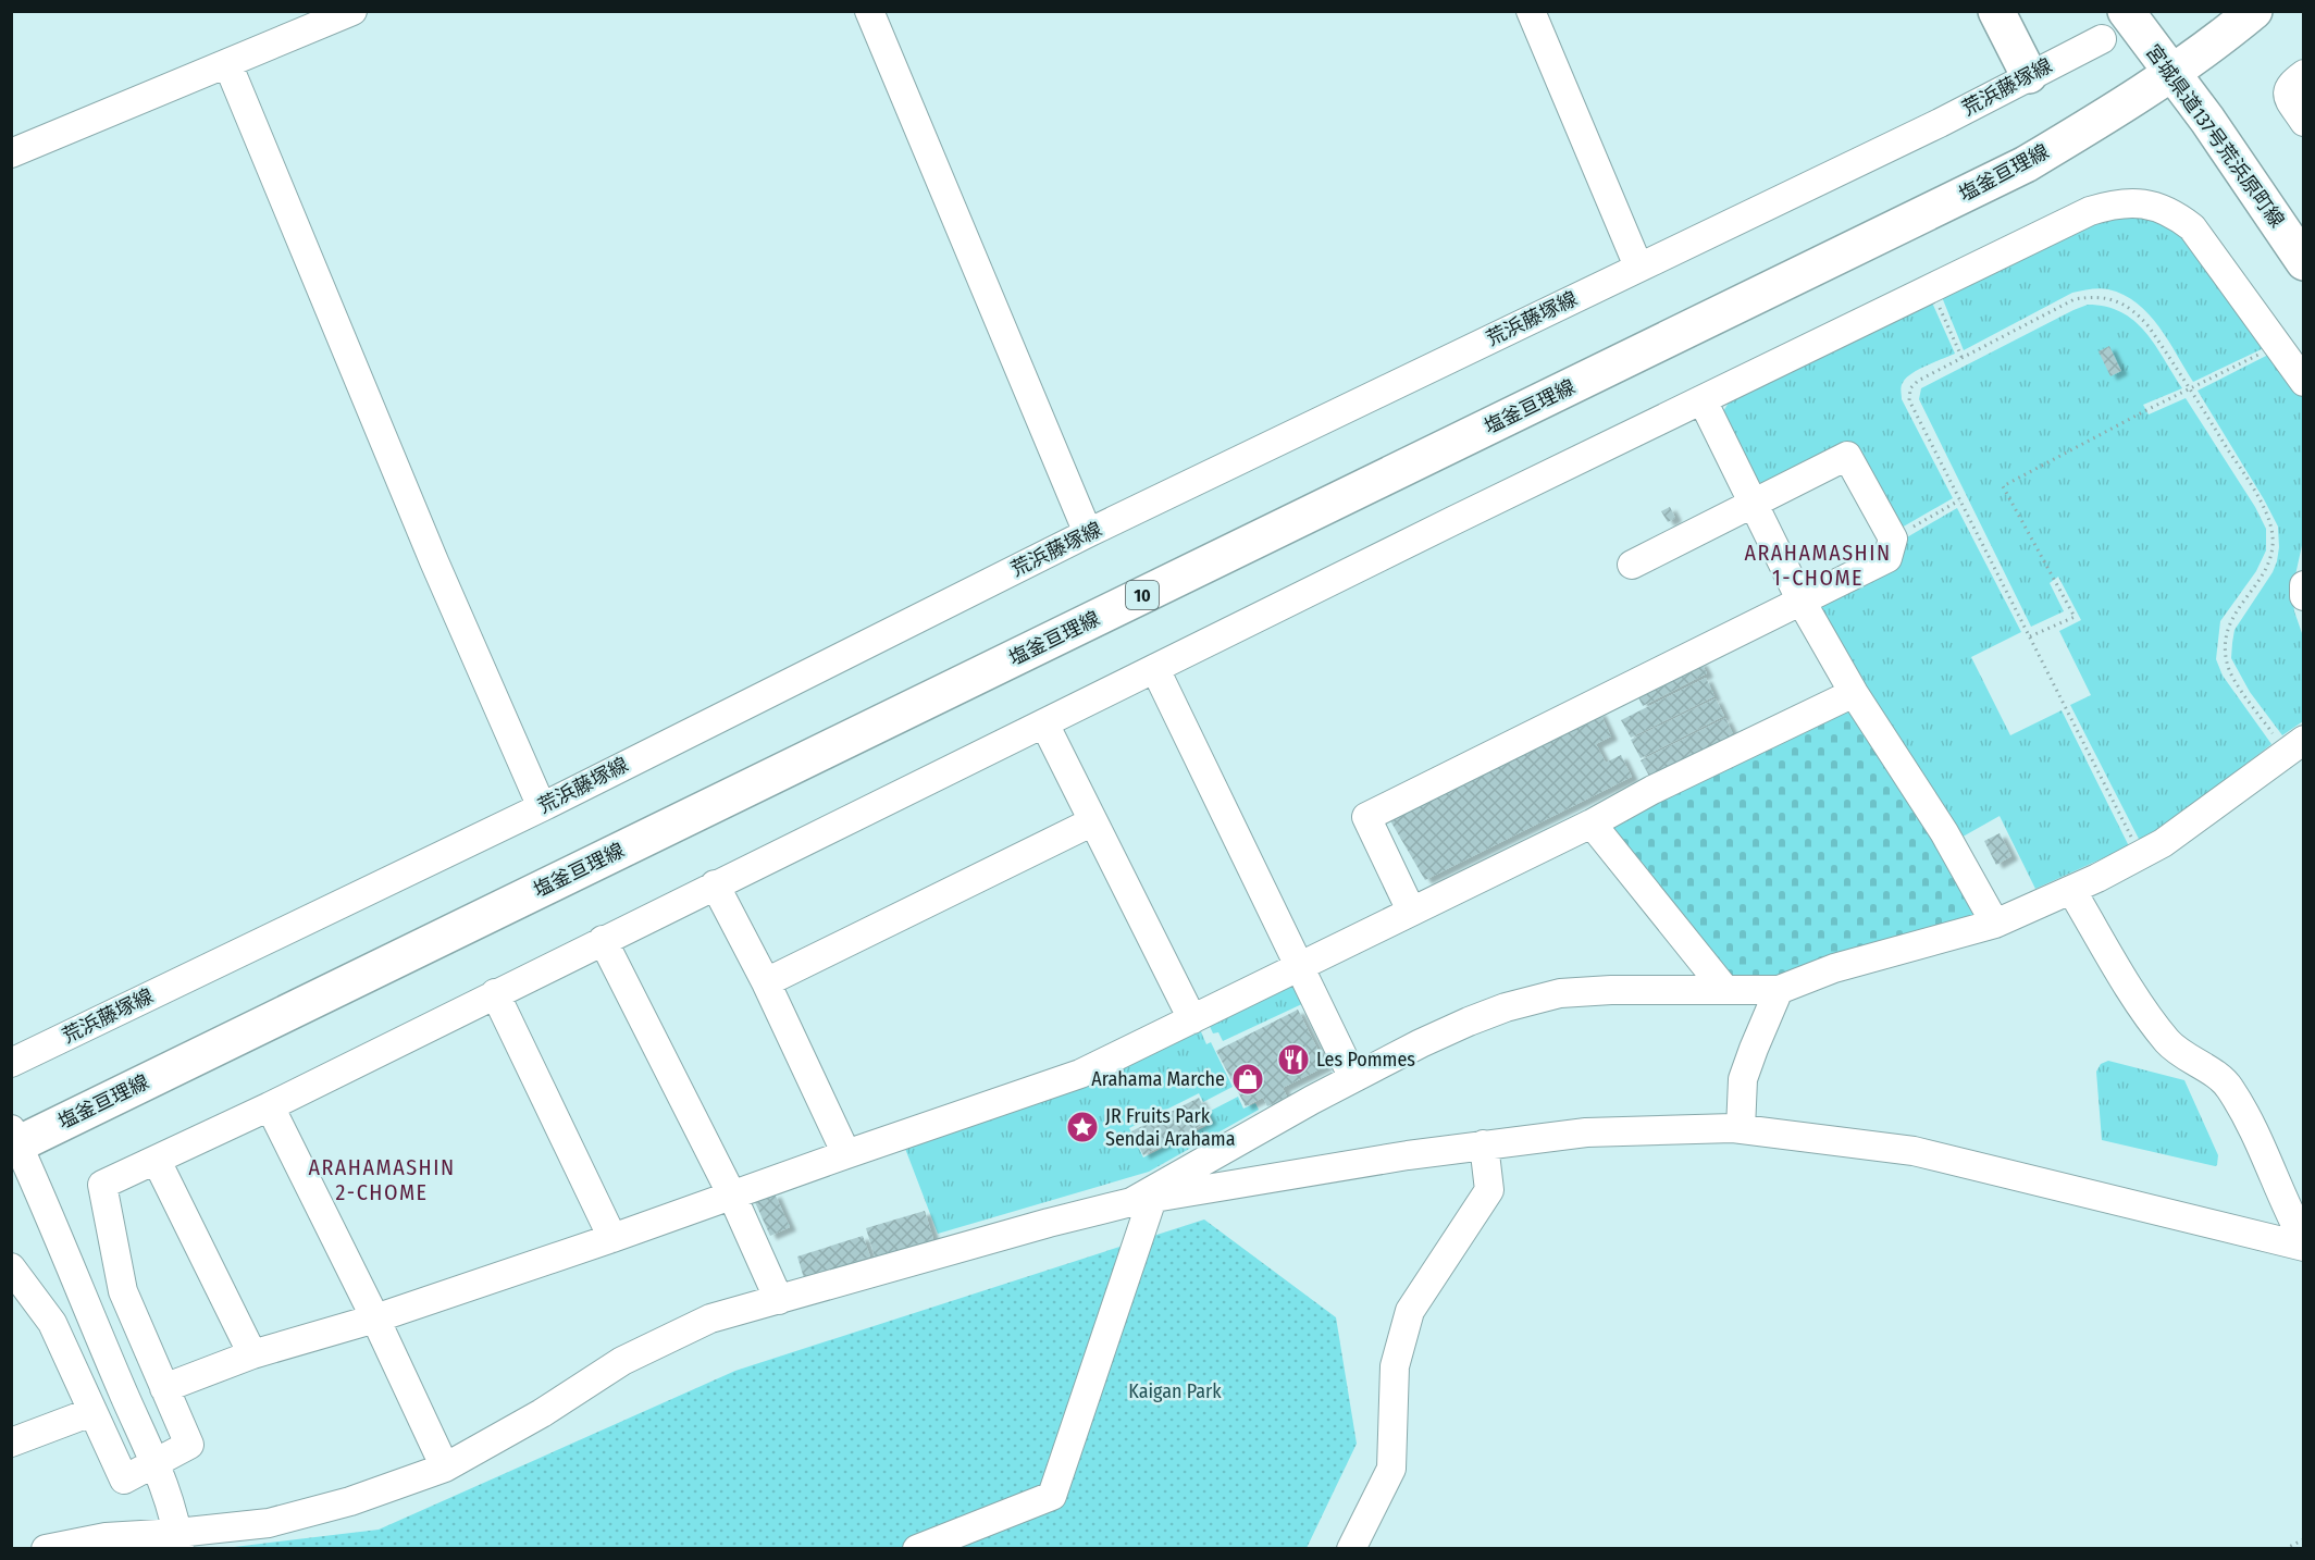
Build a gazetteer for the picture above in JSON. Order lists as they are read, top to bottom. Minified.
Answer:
{"streets":{"main road":["宮城県道137号荒浜原町線","塩釜亘理線","10"],"street":["荒浜藤塚線"]},"crossings":[["宮城県道137号荒浜原町線","塩釜亘理線"]],"districts":["ARAHAMASHIN 1-CHOME","ARAHAMASHIN 2-CHOME"],"parks":["Kaigan Park"],"places":{"restaurant":["Les Pommes"],"shop":["Arahama Marche"],"place":["JR Fruits Park Sendai Arahama"]}}
